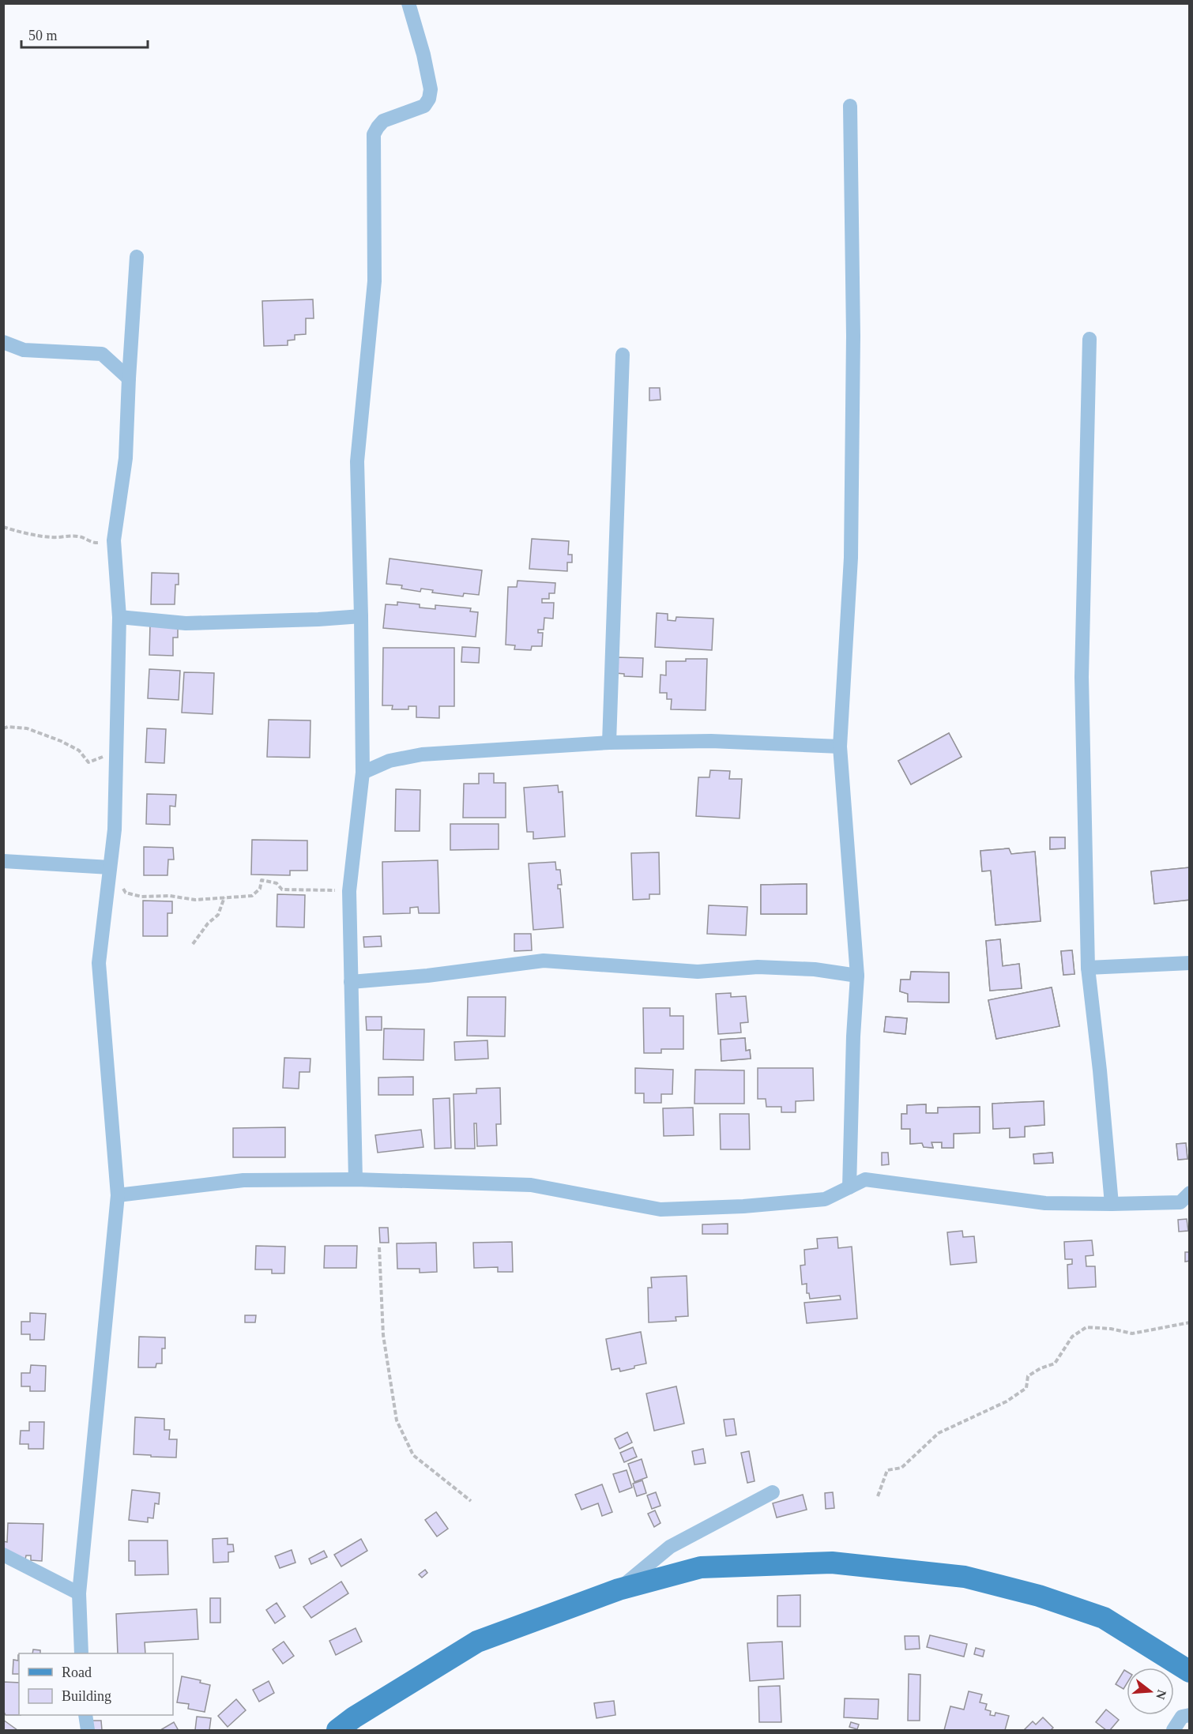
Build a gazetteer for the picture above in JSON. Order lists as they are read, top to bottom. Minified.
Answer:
{"legend":["Road","Building"],"scale_bar":"50 m","north":"right"}
